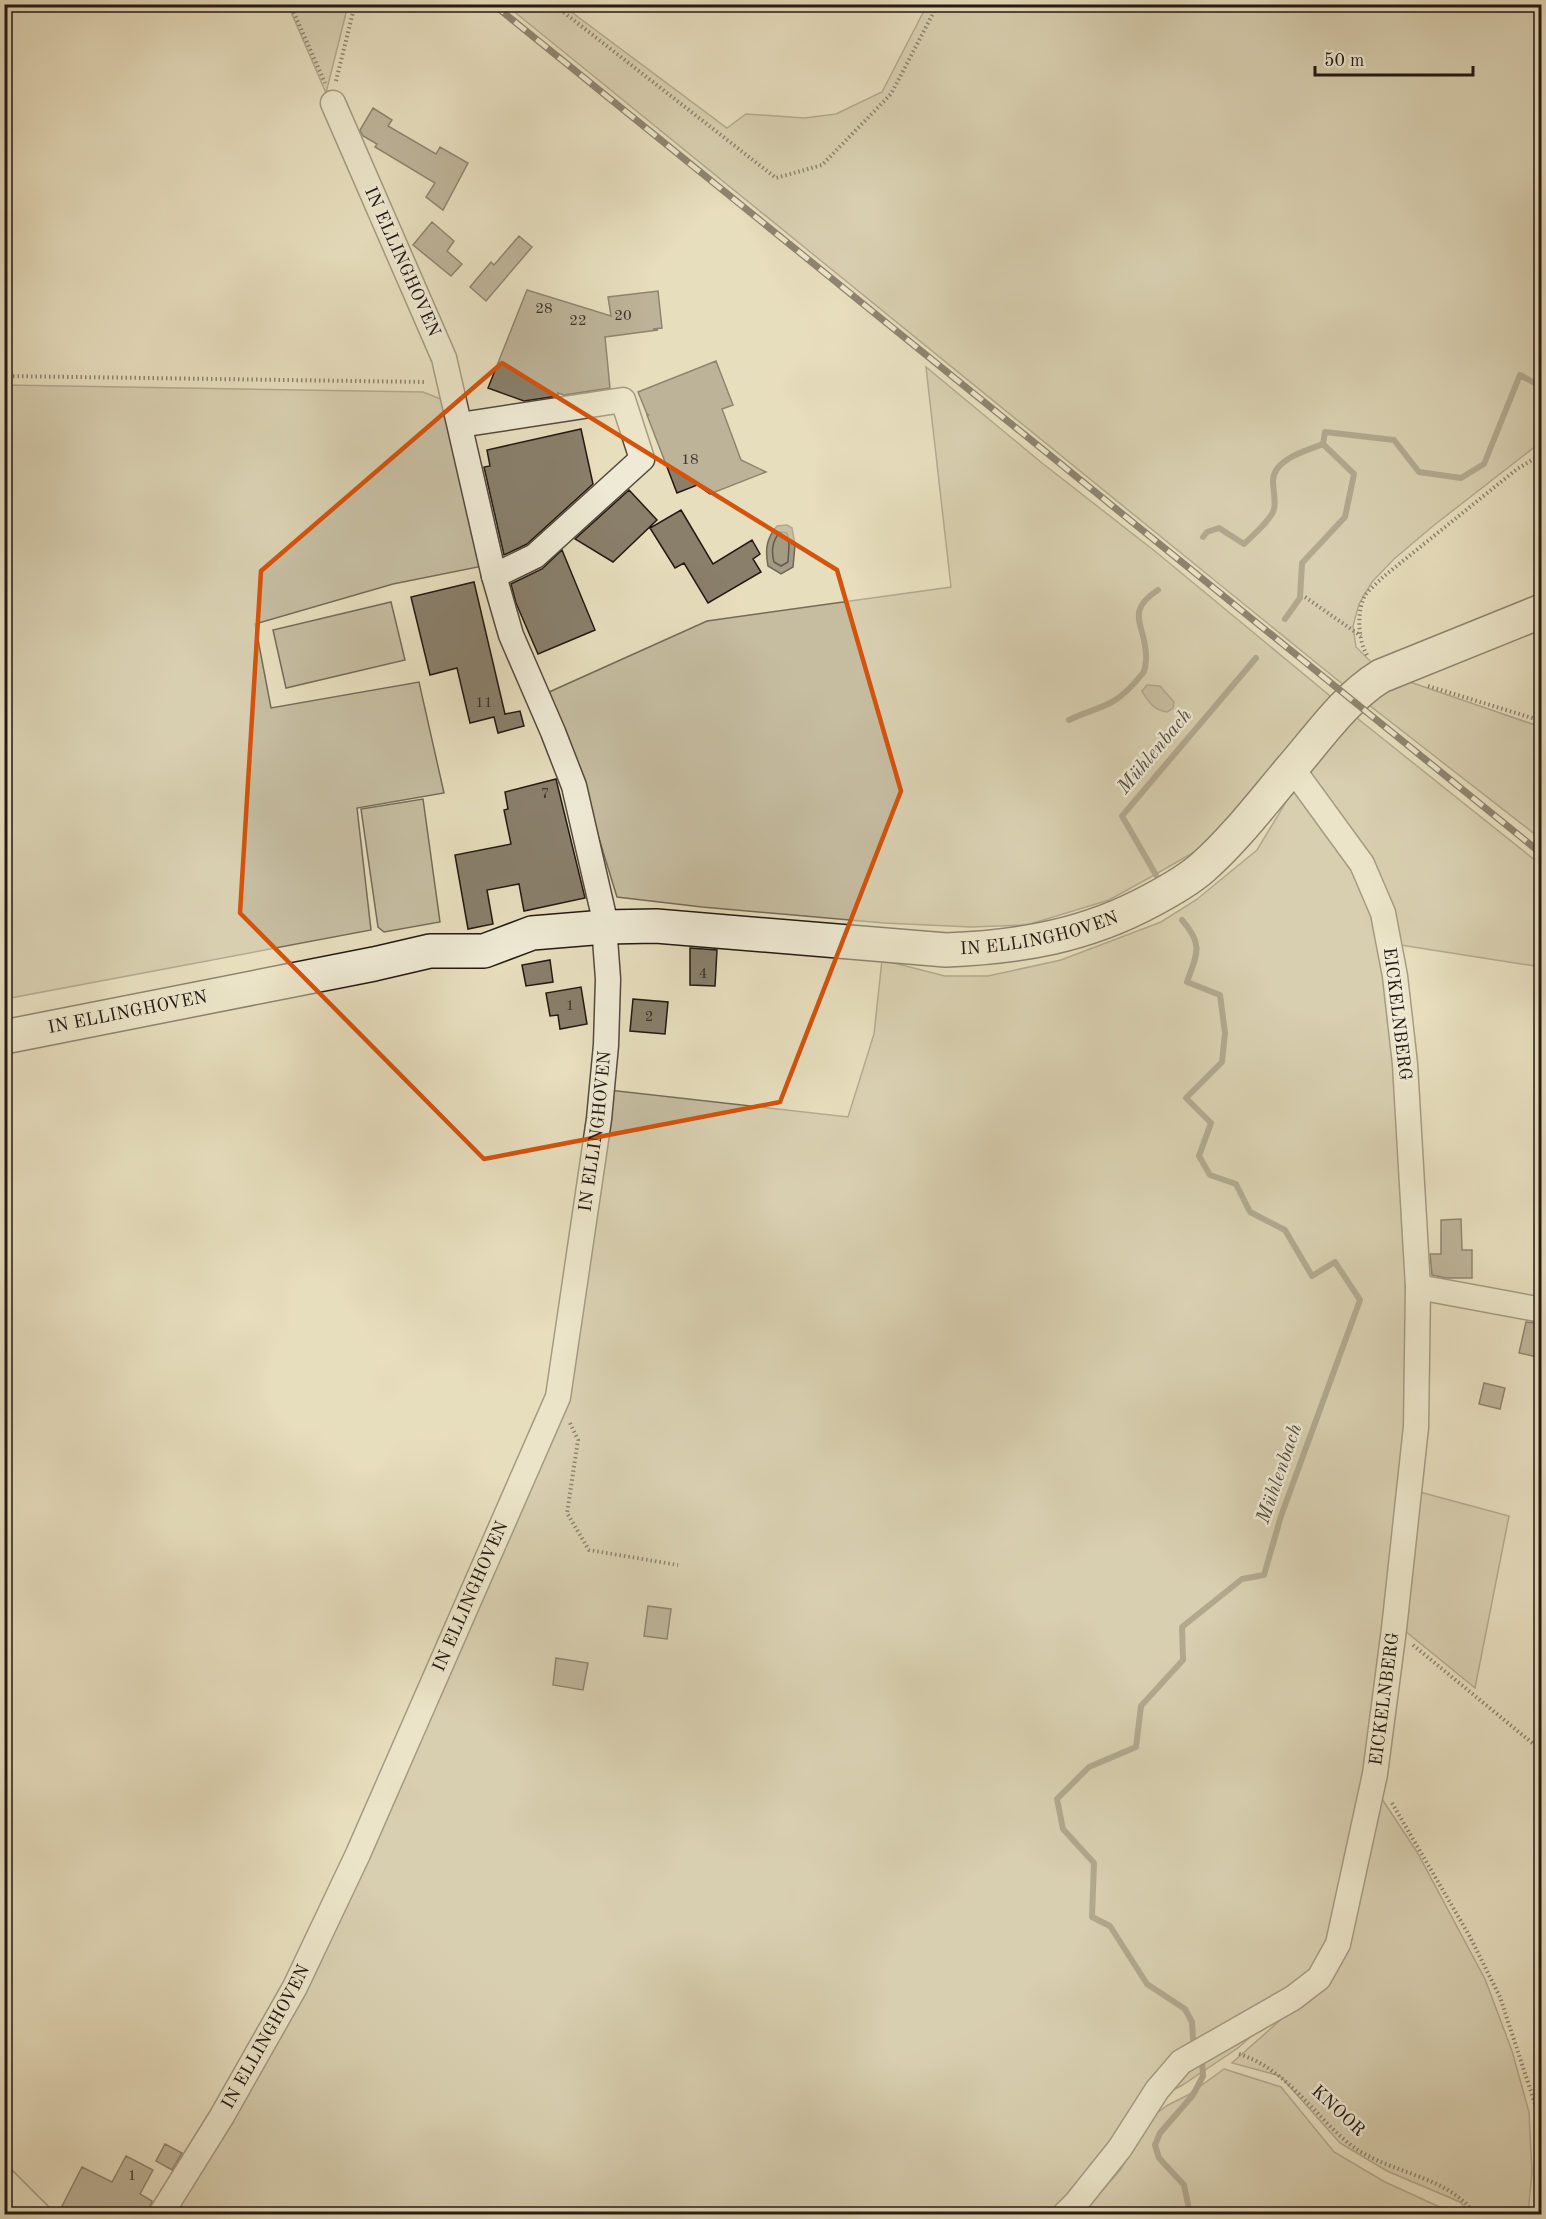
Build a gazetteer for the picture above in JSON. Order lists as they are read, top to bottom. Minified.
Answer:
{"streets":{"street":["IN ELLINGHOVEN","EICKELNBERG"],"path":["KNOOR"]},"crossings":[["IN ELLINGHOVEN","EICKELNBERG"],["EICKELNBERG","KNOOR"]],"water":["Mühlenbach"],"house_numbers":["28","20","22","18","11","7","4","1","2","1"],"scale_bar":"50 m"}
